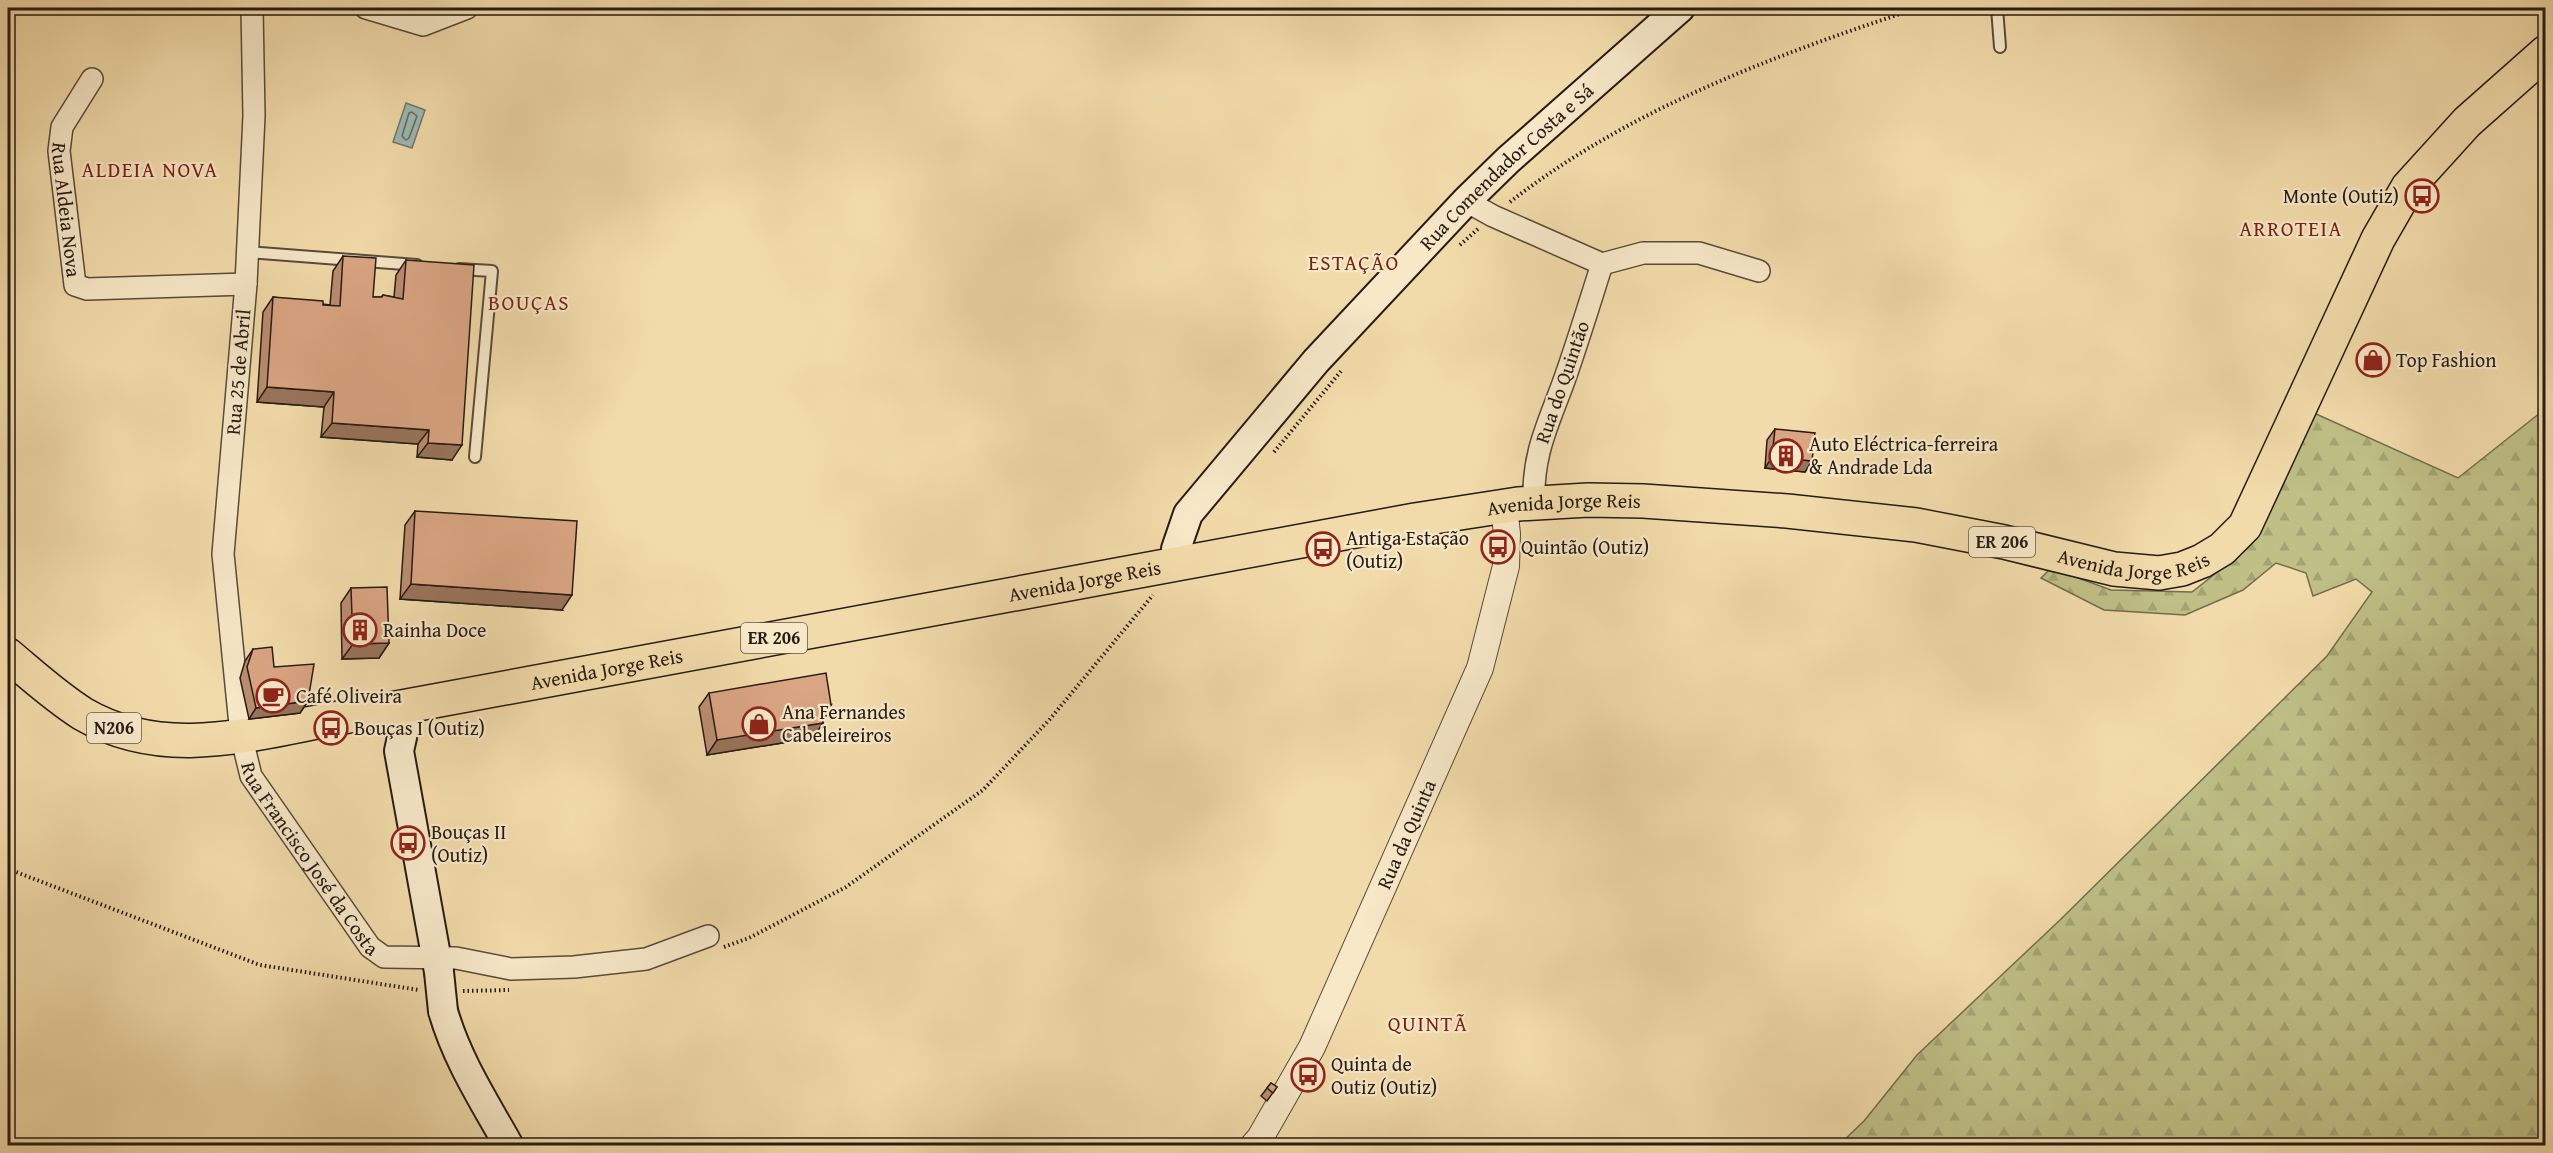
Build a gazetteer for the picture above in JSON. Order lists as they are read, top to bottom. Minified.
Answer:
{"streets":{"main road":["Rua Comendador Costa e Sá","Avenida Jorge Reis","ER 206","N206"],"street":["Rua Aldeia Nova","Rua 25 de Abril","Rua do Quintão","Rua da Quinta","Rua Francisco José da Costa"]},"crossings":[["Rua Comendador Costa e Sá","Avenida Jorge Reis"],["Rua Aldeia Nova","Rua 25 de Abril"],["Rua 25 de Abril","Avenida Jorge Reis"],["Rua 25 de Abril","N206"],["Rua 25 de Abril","Rua Francisco José da Costa"],["Rua do Quintão","Avenida Jorge Reis"],["Rua do Quintão","Rua da Quinta"],["Avenida Jorge Reis","N206"],["Avenida Jorge Reis","Rua da Quinta"],["Avenida Jorge Reis","Rua Francisco José da Costa"],["N206","Rua Francisco José da Costa"]],"districts":["ALDEIA NOVA","ARROTEIA","ESTAÇÃO","BOUÇAS","QUINTÃ"],"places":{"bus stop":["Monte (Outiz)","Quintão (Outiz)","Antiga Estação (Outiz)","Bouças I (Outiz)","Bouças II (Outiz)","Quinta de Outiz (Outiz)"],"shop":["Top Fashion","Ana Fernandes Cabeleireiros"],"building":["Auto Eléctrica-ferreira & Andrade Lda","Rainha Doce"],"cafe":["Café Oliveira"]}}
